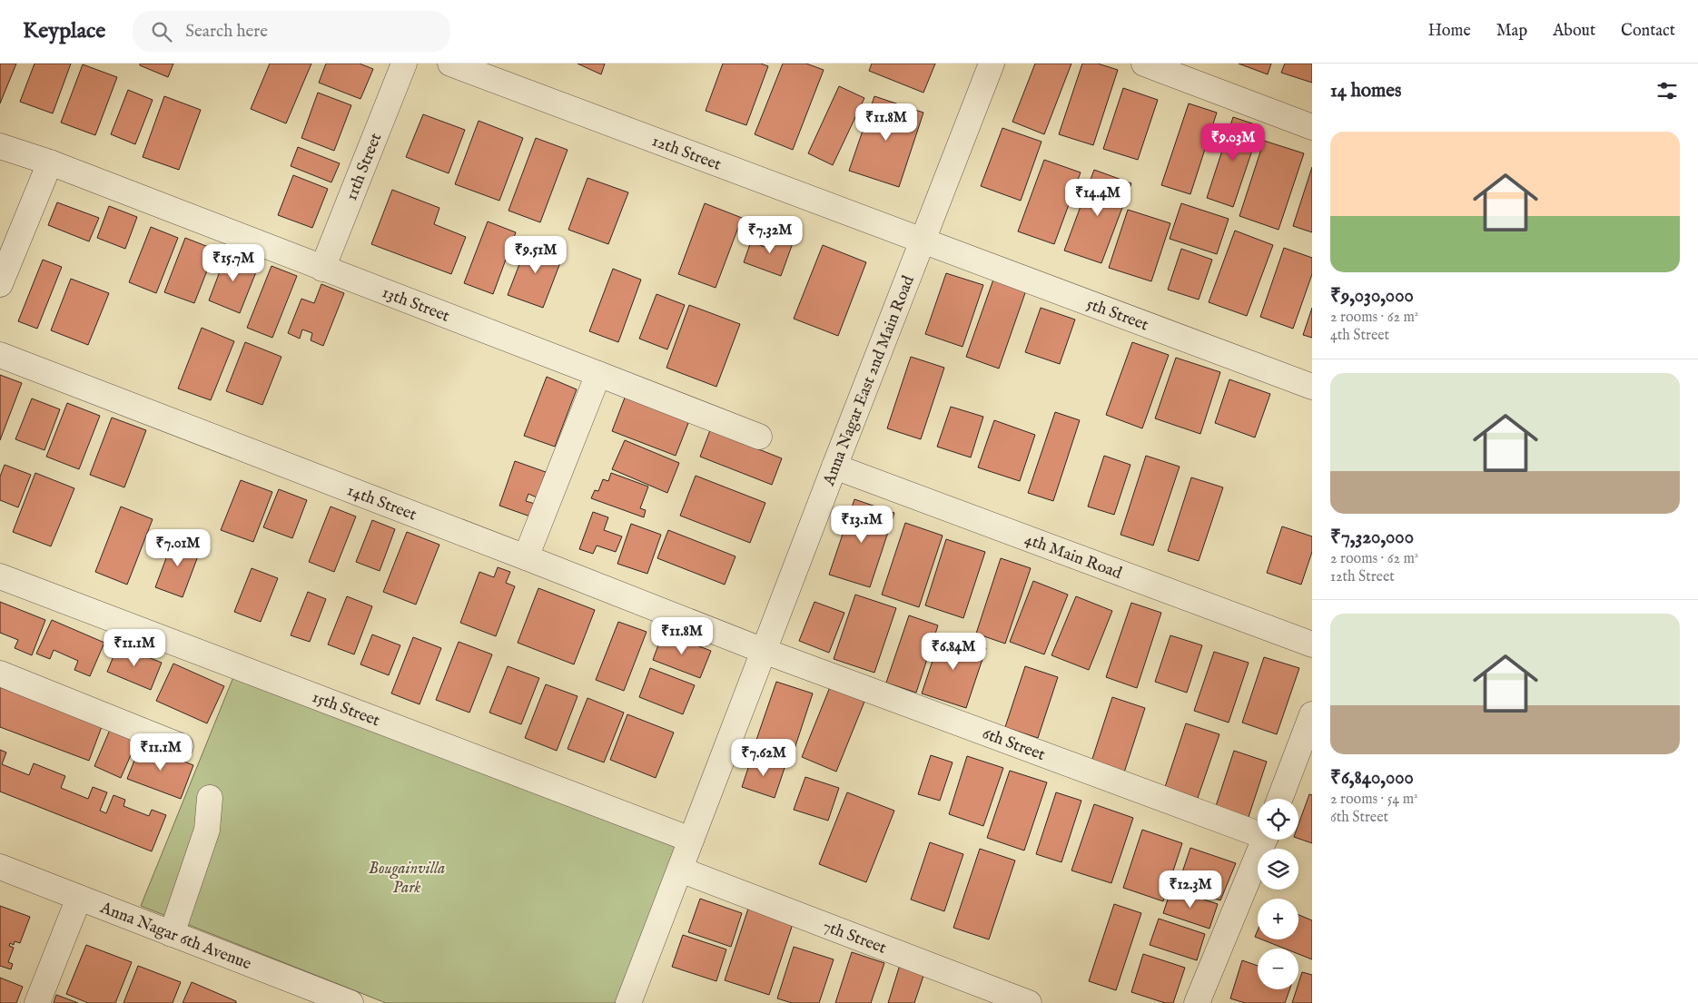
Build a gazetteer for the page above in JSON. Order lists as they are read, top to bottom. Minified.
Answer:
{"streets":{"street":["12th Street","11th Street","13th Street","5th Street","Anna Nagar East 2nd Main Road","14th Street","4th Main Road","15th Street","6th Street","Anna Nagar 6th Avenue","7th Street"]},"crossings":[["12th Street","5th Street"],["12th Street","Anna Nagar East 2nd Main Road"],["11th Street","13th Street"],["5th Street","Anna Nagar East 2nd Main Road"],["Anna Nagar East 2nd Main Road","14th Street"],["Anna Nagar East 2nd Main Road","4th Main Road"],["Anna Nagar East 2nd Main Road","15th Street"],["Anna Nagar East 2nd Main Road","6th Street"],["Anna Nagar East 2nd Main Road","7th Street"],["14th Street","6th Street"]],"parks":["Bougainvilla Park"],"page":{"header":"Keyplace","search":"Search here","nav":["Home","Map","About","Contact"],"heading":"14 homes","price":["₹11.8M","₹9.03M","₹14.4M","₹7.32M","₹9.51M","₹15.7M","₹13.1M","₹7.01M","₹11.8M","₹11.1M","₹6.84M","₹11.1M","₹7.62M","₹12.3M"],"list":[{"name":"₹9,030,000","note":"2 rooms · 62 m² · 4th Street"},{"name":"₹7,320,000","note":"2 rooms · 62 m² · 12th Street"},{"name":"₹6,840,000","note":"2 rooms · 54 m² · 6th Street"}],"map_buttons":["+","−"]}}
